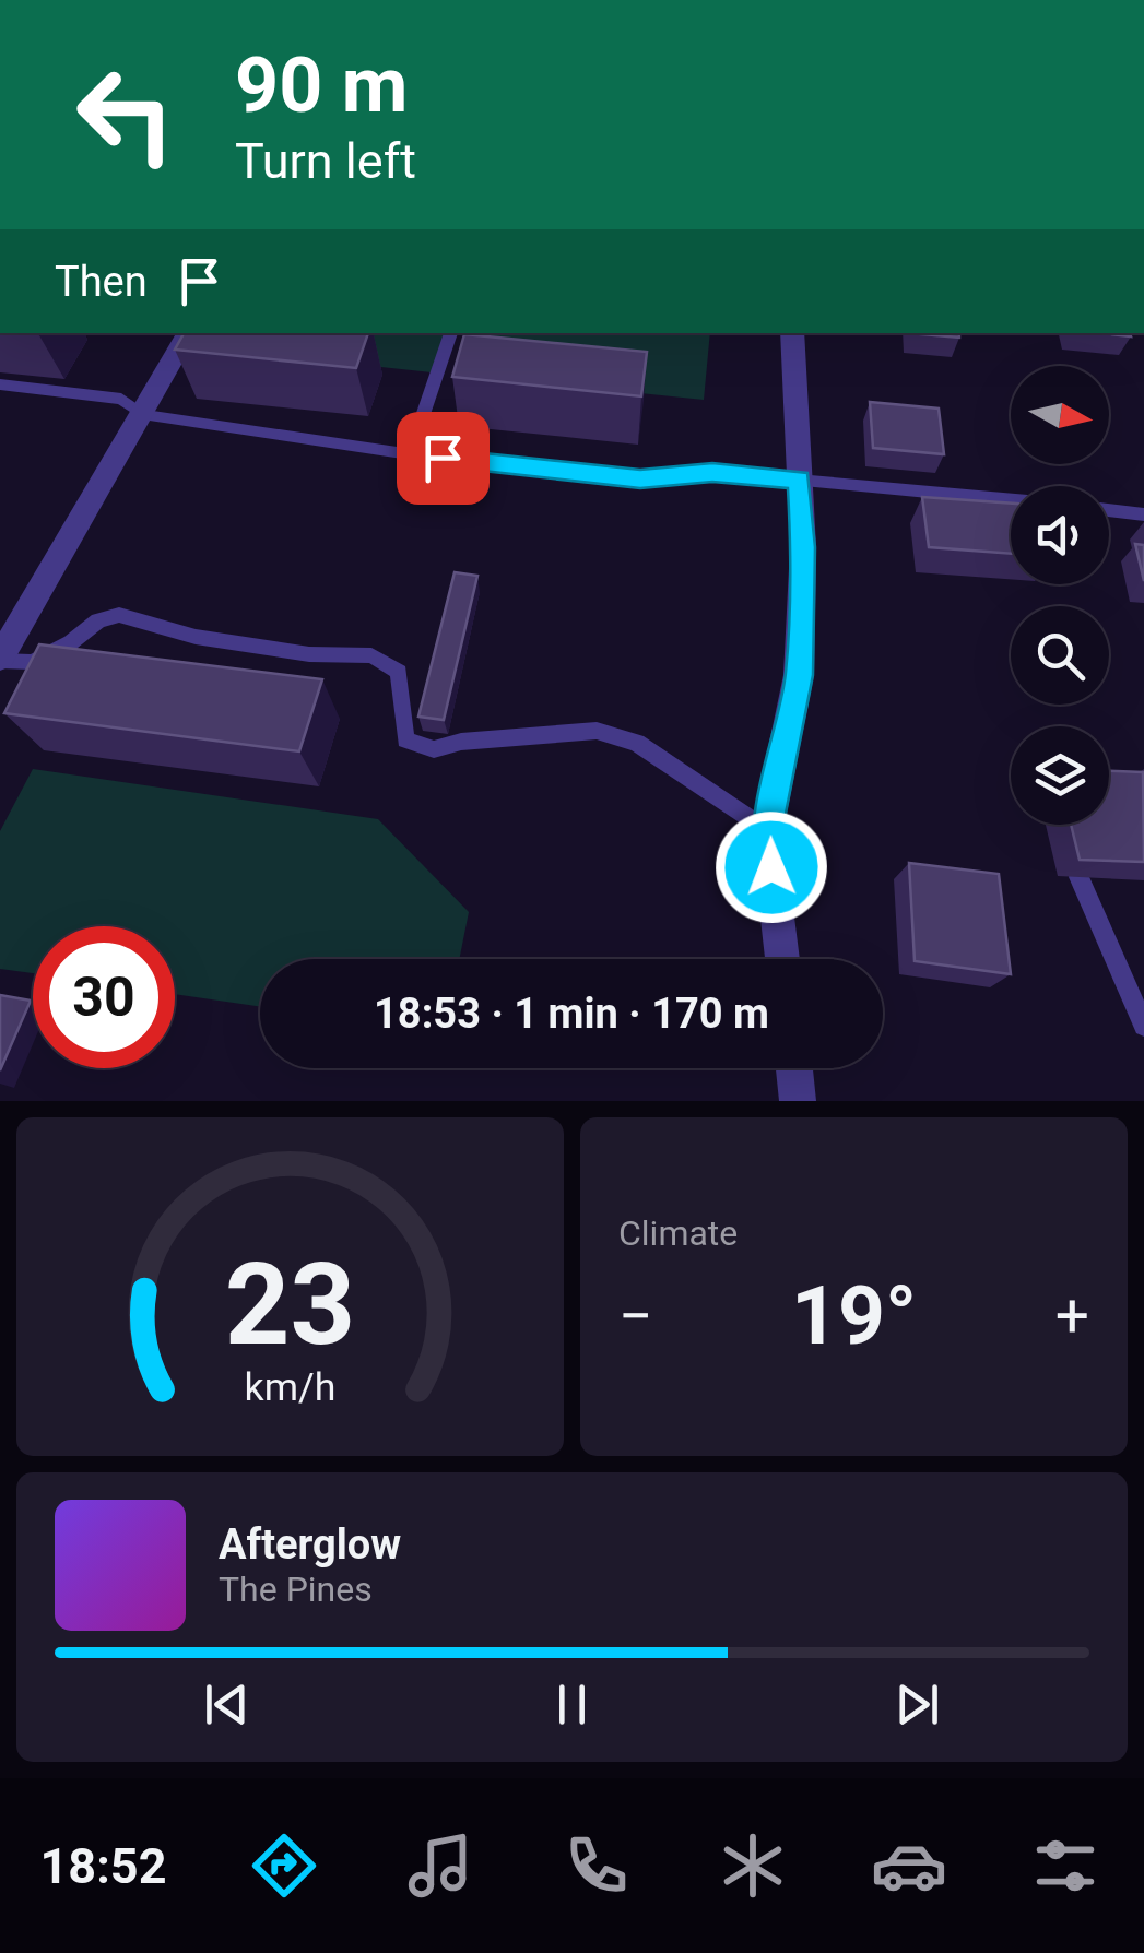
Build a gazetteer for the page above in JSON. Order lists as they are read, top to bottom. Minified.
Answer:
{"north":"right","page":{"turn":["90 m","Turn left"],"then":"Then","limit":"30","trip":"18:53 · 1 min · 170 m","tile":"Climate","heat":["−","19°","+"],"song":["Afterglow","The Pines"],"tabs":"18:52","gauge":["23","km/h"]}}
